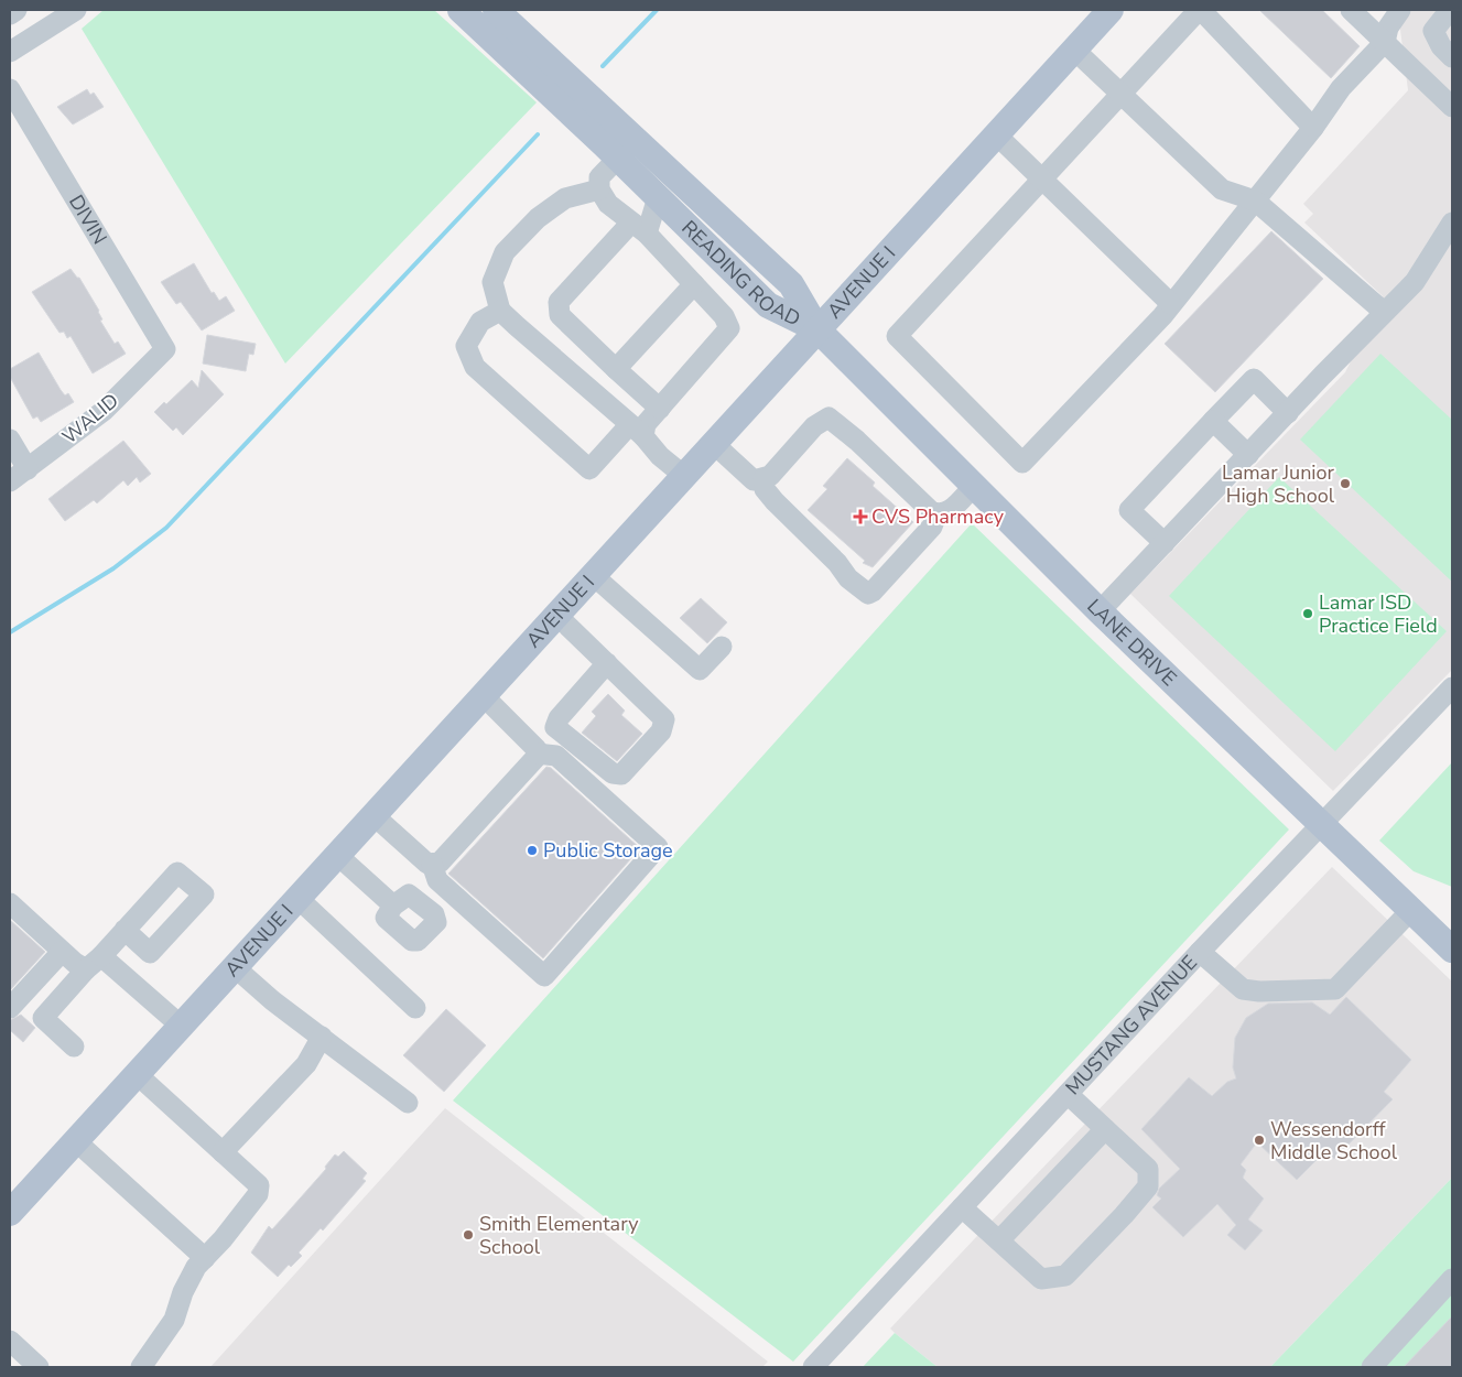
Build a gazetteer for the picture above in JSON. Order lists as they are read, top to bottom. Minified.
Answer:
{"streets":{"main road":["READING ROAD","AVENUE I","LANE DRIVE"],"street":["DIVIN","WALID","MUSTANG AVENUE"]},"crossings":[["DIVIN","WALID"],["READING ROAD","AVENUE I"],["READING ROAD","LANE DRIVE"],["AVENUE I","LANE DRIVE"],["LANE DRIVE","MUSTANG AVENUE"]],"places":{"other":["Lamar Junior High School","Lamar ISD Practice Field","Public Storage","Wessendorff Middle School","Smith Elementary School"],"health":["CVS Pharmacy"]}}
